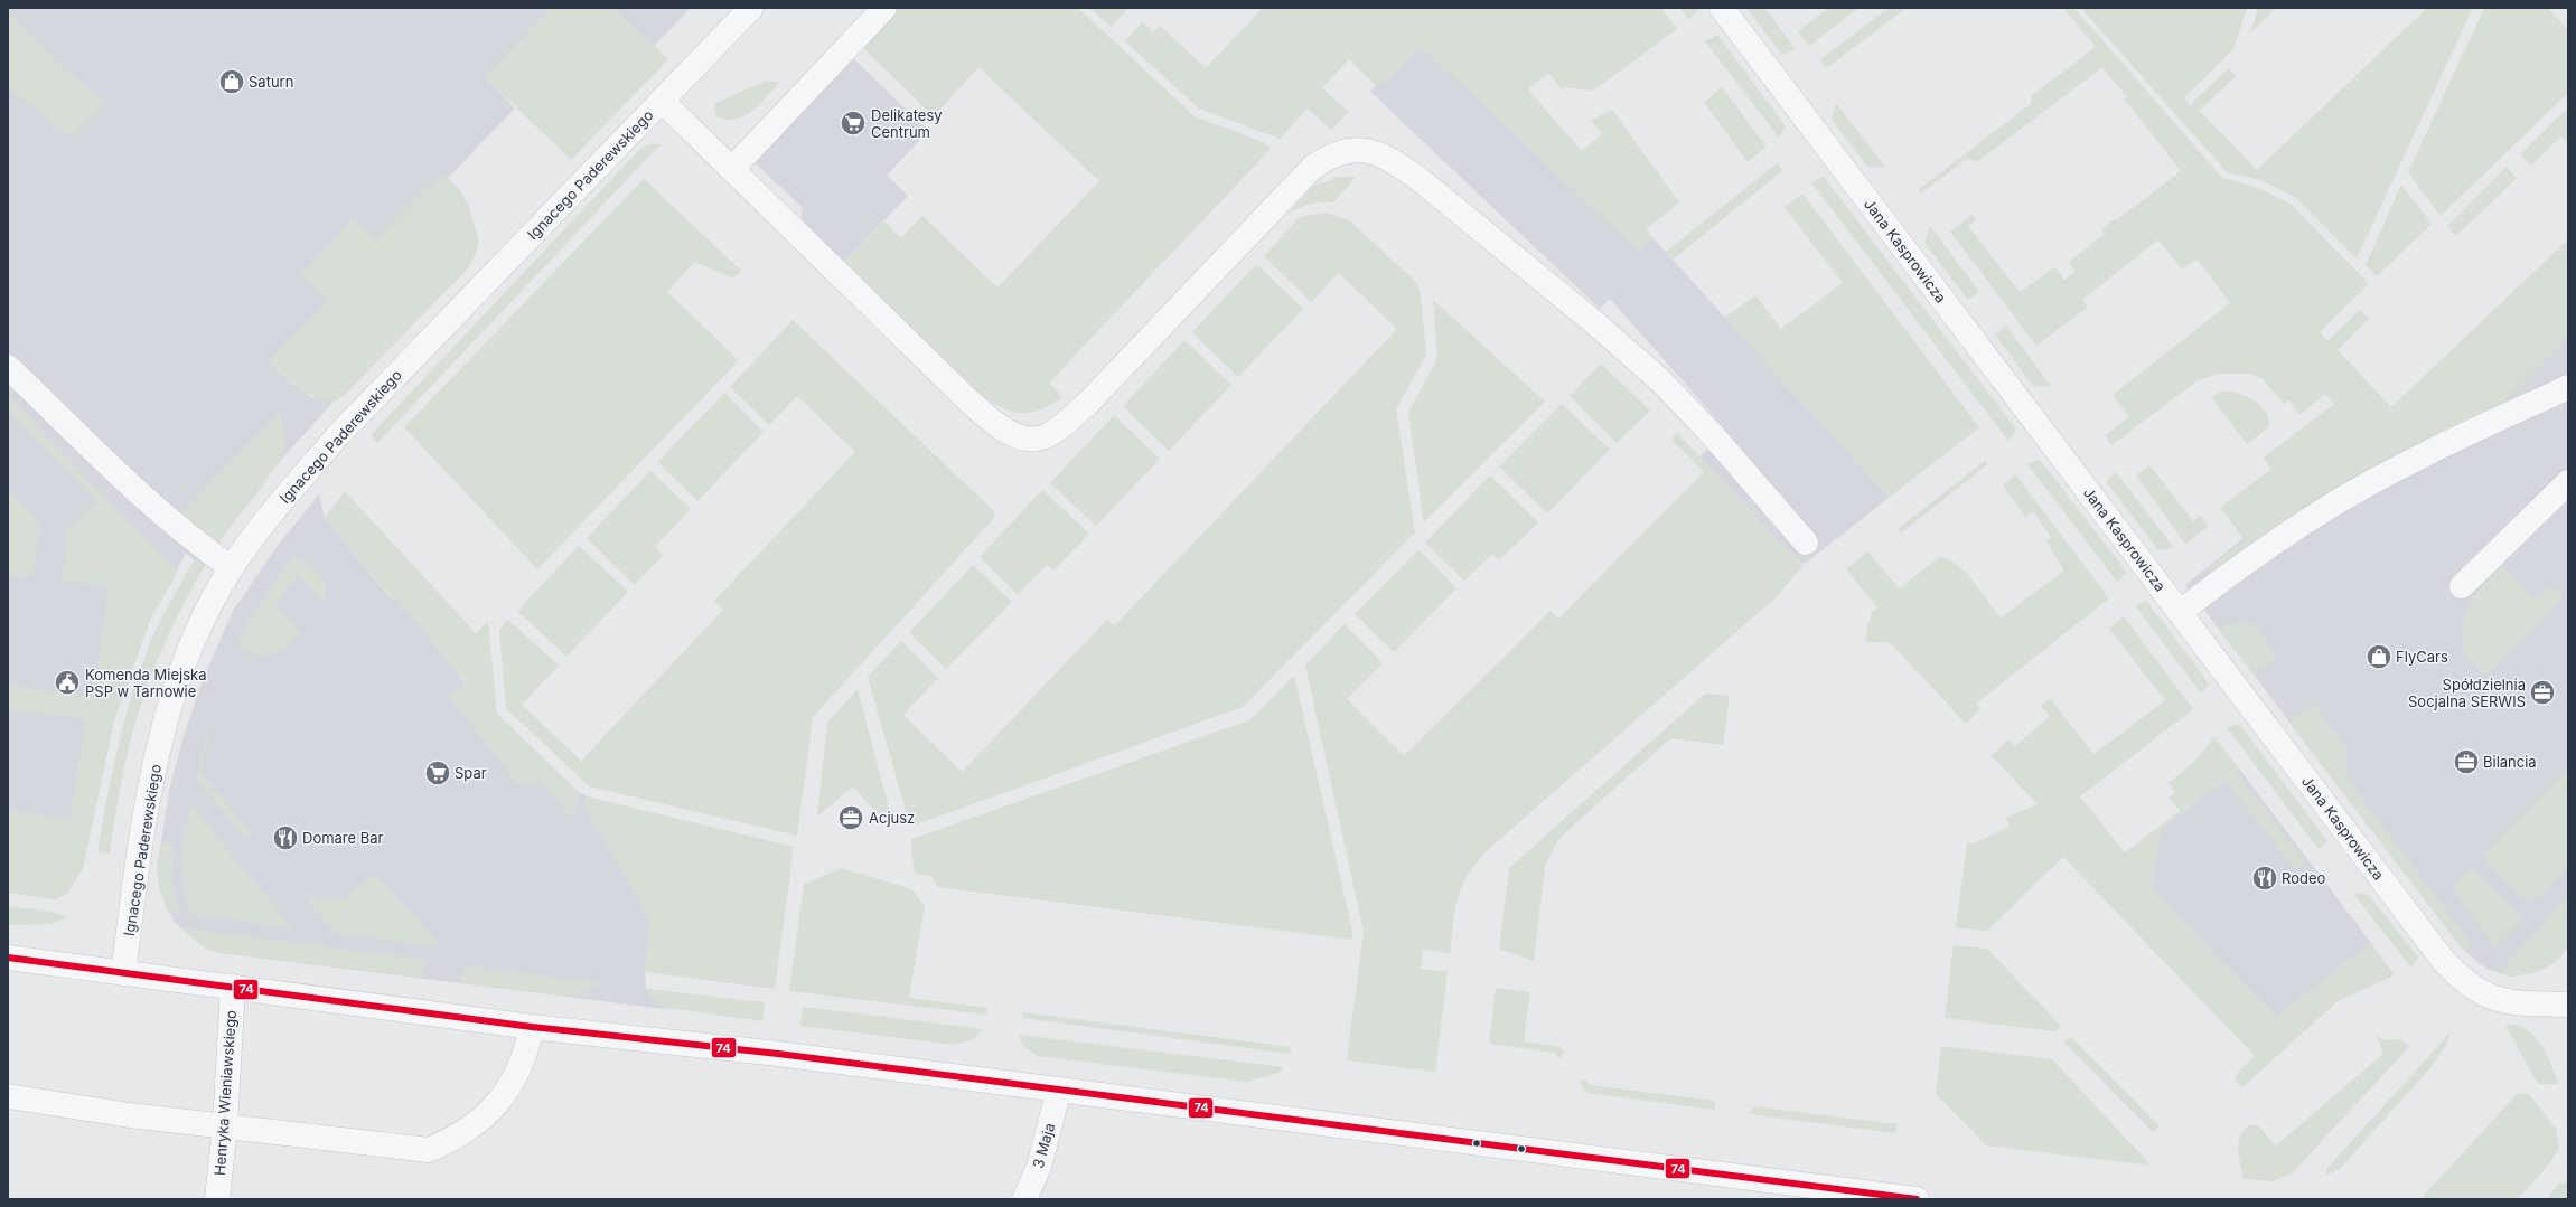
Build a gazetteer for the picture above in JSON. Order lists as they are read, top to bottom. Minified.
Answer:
{"streets":{"street":["Ignacego Paderewskiego","Jana Kasprowicza","Henryka Wieniawskiego","3 Maja"]},"places":{"shop":["Saturn","FlyCars"],"supermarket":["Delikatesy Centrum","Spar"],"public building":["Komenda Miejska PSP w Tarnowie"],"office":["Spółdzielnia Socjalna SERWIS","Bilancia","Acjusz"],"restaurant":["Domare Bar","Rodeo"]},"lines":["transit line 74"]}
